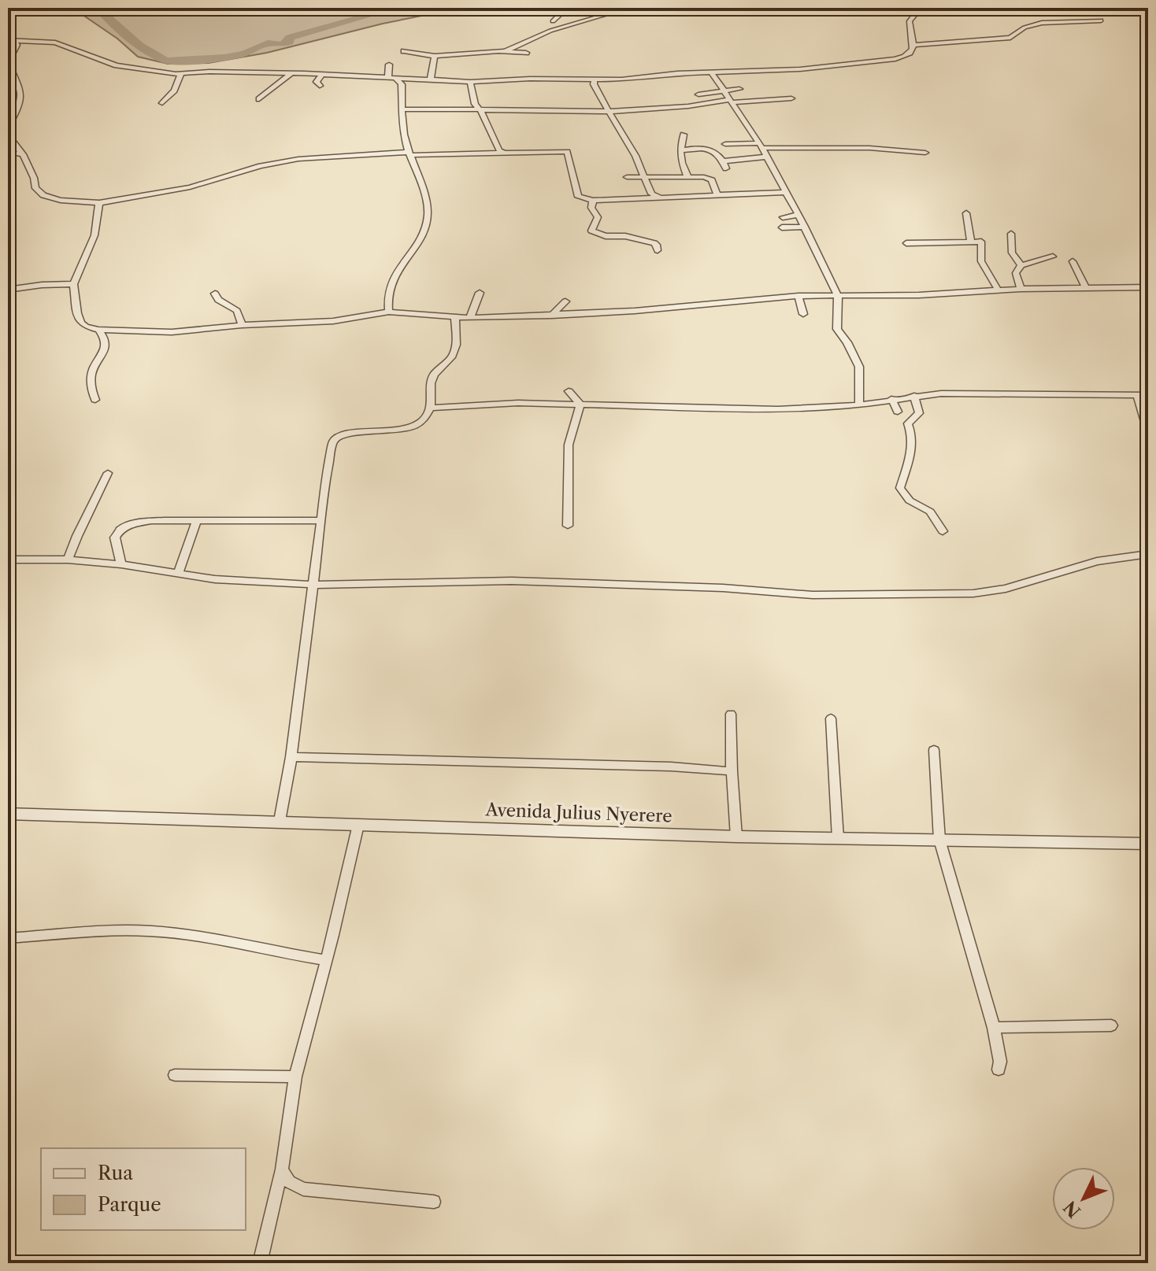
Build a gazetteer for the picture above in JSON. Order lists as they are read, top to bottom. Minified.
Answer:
{"streets":{"street":["Avenida Julius Nyerere"]},"legend":["Rua","Parque"],"north":"bottom left"}
